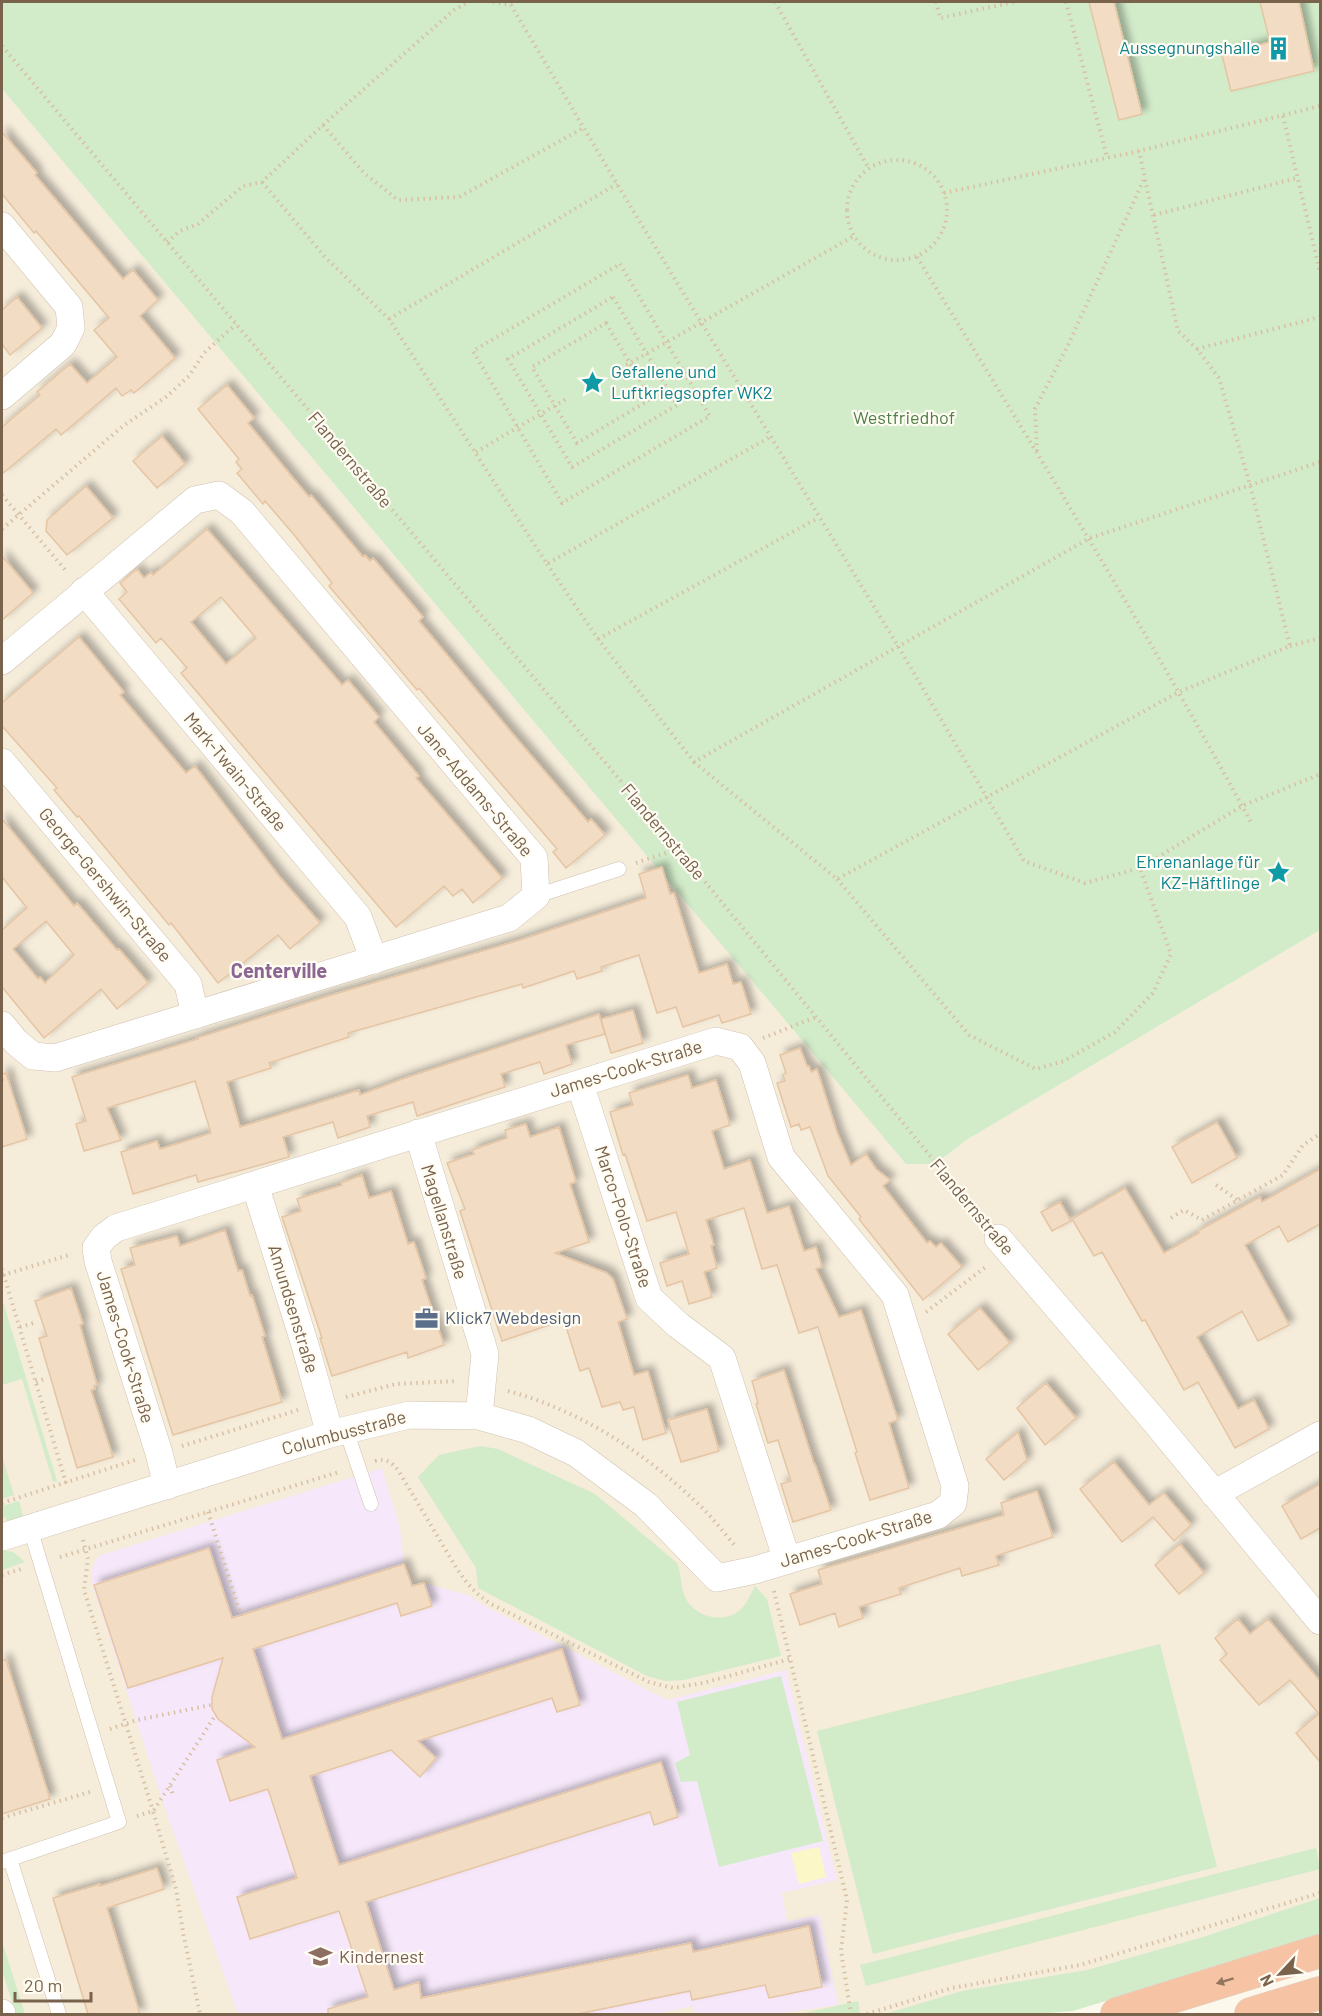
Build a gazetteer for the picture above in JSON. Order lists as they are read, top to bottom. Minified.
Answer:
{"streets":{"street":["Flandernstraße","Mark-Twain-Straße","Jane-Addams-Straße","George-Gershwin-Straße","James-Cook-Straße","Marco-Polo-Straße","Magellanstraße","Amundsenstraße","Columbusstraße"]},"crossings":[["Mark-Twain-Straße","Jane-Addams-Straße"],["James-Cook-Straße","Marco-Polo-Straße"],["James-Cook-Straße","Magellanstraße"],["James-Cook-Straße","Amundsenstraße"],["James-Cook-Straße","Columbusstraße"],["Magellanstraße","Columbusstraße"],["Amundsenstraße","Columbusstraße"]],"districts":["Centerville"],"parks":["Westfriedhof"],"places":{"building":["Aussegnungshalle"],"place":["Gefallene und Luftkriegsopfer WK2","Ehrenanlage für KZ-Häftlinge"],"office":["Klick7 Webdesign"],"school or university":["Kindernest"]},"scale_bar":"20 m","north":"bottom left"}
